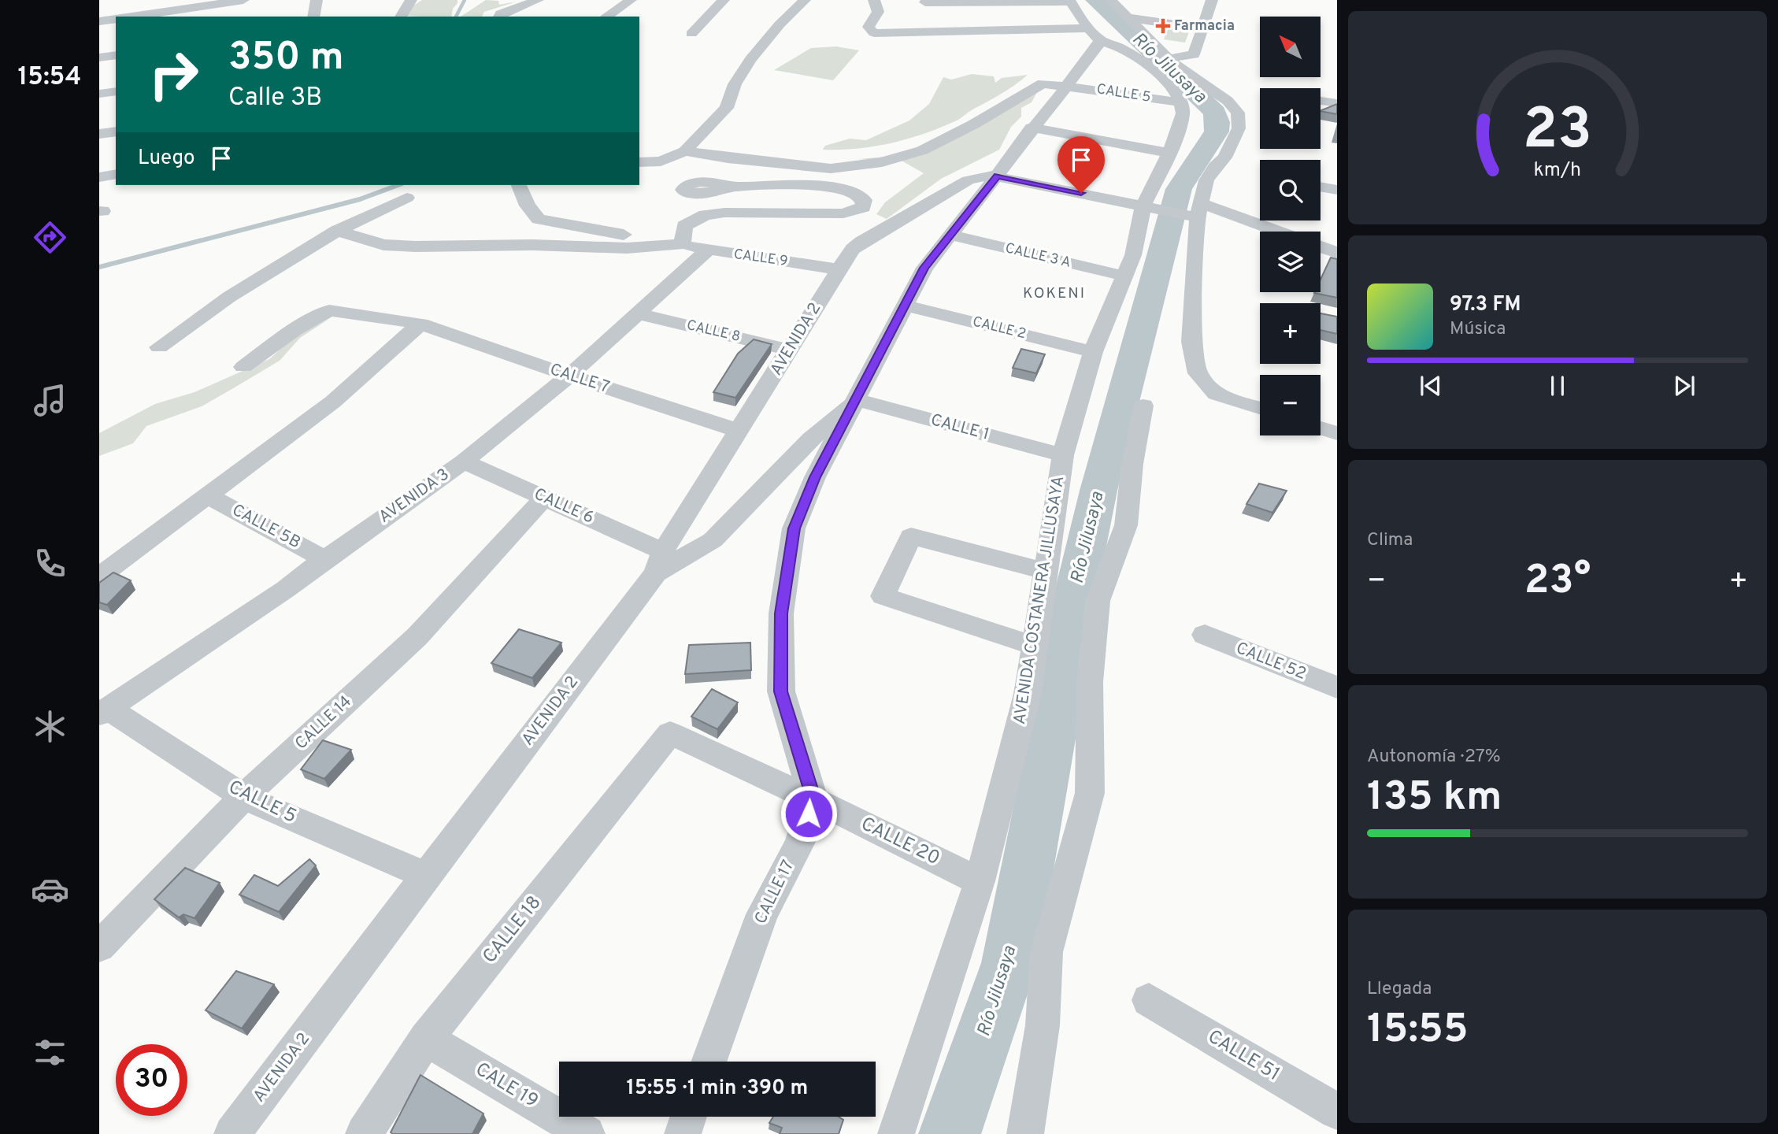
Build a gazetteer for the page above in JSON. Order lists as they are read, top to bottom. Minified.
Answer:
{"streets":{"street":["CALLE 5","CALLE 3 A","CALLE 9","CALLE 2","CALLE 8","AVENIDA 2","CALLE 7","CALLE 1","AVENIDA 3","CALLE 6","CALLE 5B","AVENIDA COSTANERA JILLUSAYA","CALLE 52","CALLE 14","CALLE 20","CALLE 17","CALLE 18","CALLE 51","CALE 19"]},"crossings":[["CALLE 5","AVENIDA 2"],["CALLE 5","AVENIDA 3"],["CALLE 5","AVENIDA COSTANERA JILLUSAYA"],["CALLE 5","CALLE 14"],["CALLE 3 A","AVENIDA COSTANERA JILLUSAYA"],["CALLE 9","AVENIDA 2"],["CALLE 9","AVENIDA 3"],["CALLE 2","AVENIDA COSTANERA JILLUSAYA"],["CALLE 8","AVENIDA 2"],["CALLE 8","AVENIDA 3"],["AVENIDA 2","CALLE 7"],["AVENIDA 2","CALLE 6"],["AVENIDA 2","AVENIDA COSTANERA JILLUSAYA"],["CALLE 7","AVENIDA 3"],["CALLE 1","AVENIDA COSTANERA JILLUSAYA"],["AVENIDA 3","CALLE 6"],["AVENIDA 3","CALLE 5B"],["CALLE 6","CALLE 14"],["AVENIDA COSTANERA JILLUSAYA","CALLE 20"],["CALLE 20","CALLE 17"],["CALLE 20","CALLE 18"],["CALLE 18","CALE 19"]],"districts":["KOKENI"],"water":["Río Jilusaya"],"places":{"health":["Farmacia"]},"north":"top left","page":{"tabs":"15:54","map_buttons":["+","−"],"turn":["350 m","Calle 3B"],"then":"Luego","song":["97.3 FM","Música"],"tile":["Clima",["Autonomía · 27%","135 km"],["Llegada","15:55"]],"heat":["−","23°","+"],"limit":"30","trip":"15:55 · 1 min · 390 m","gauge":["23","km/h"]}}
